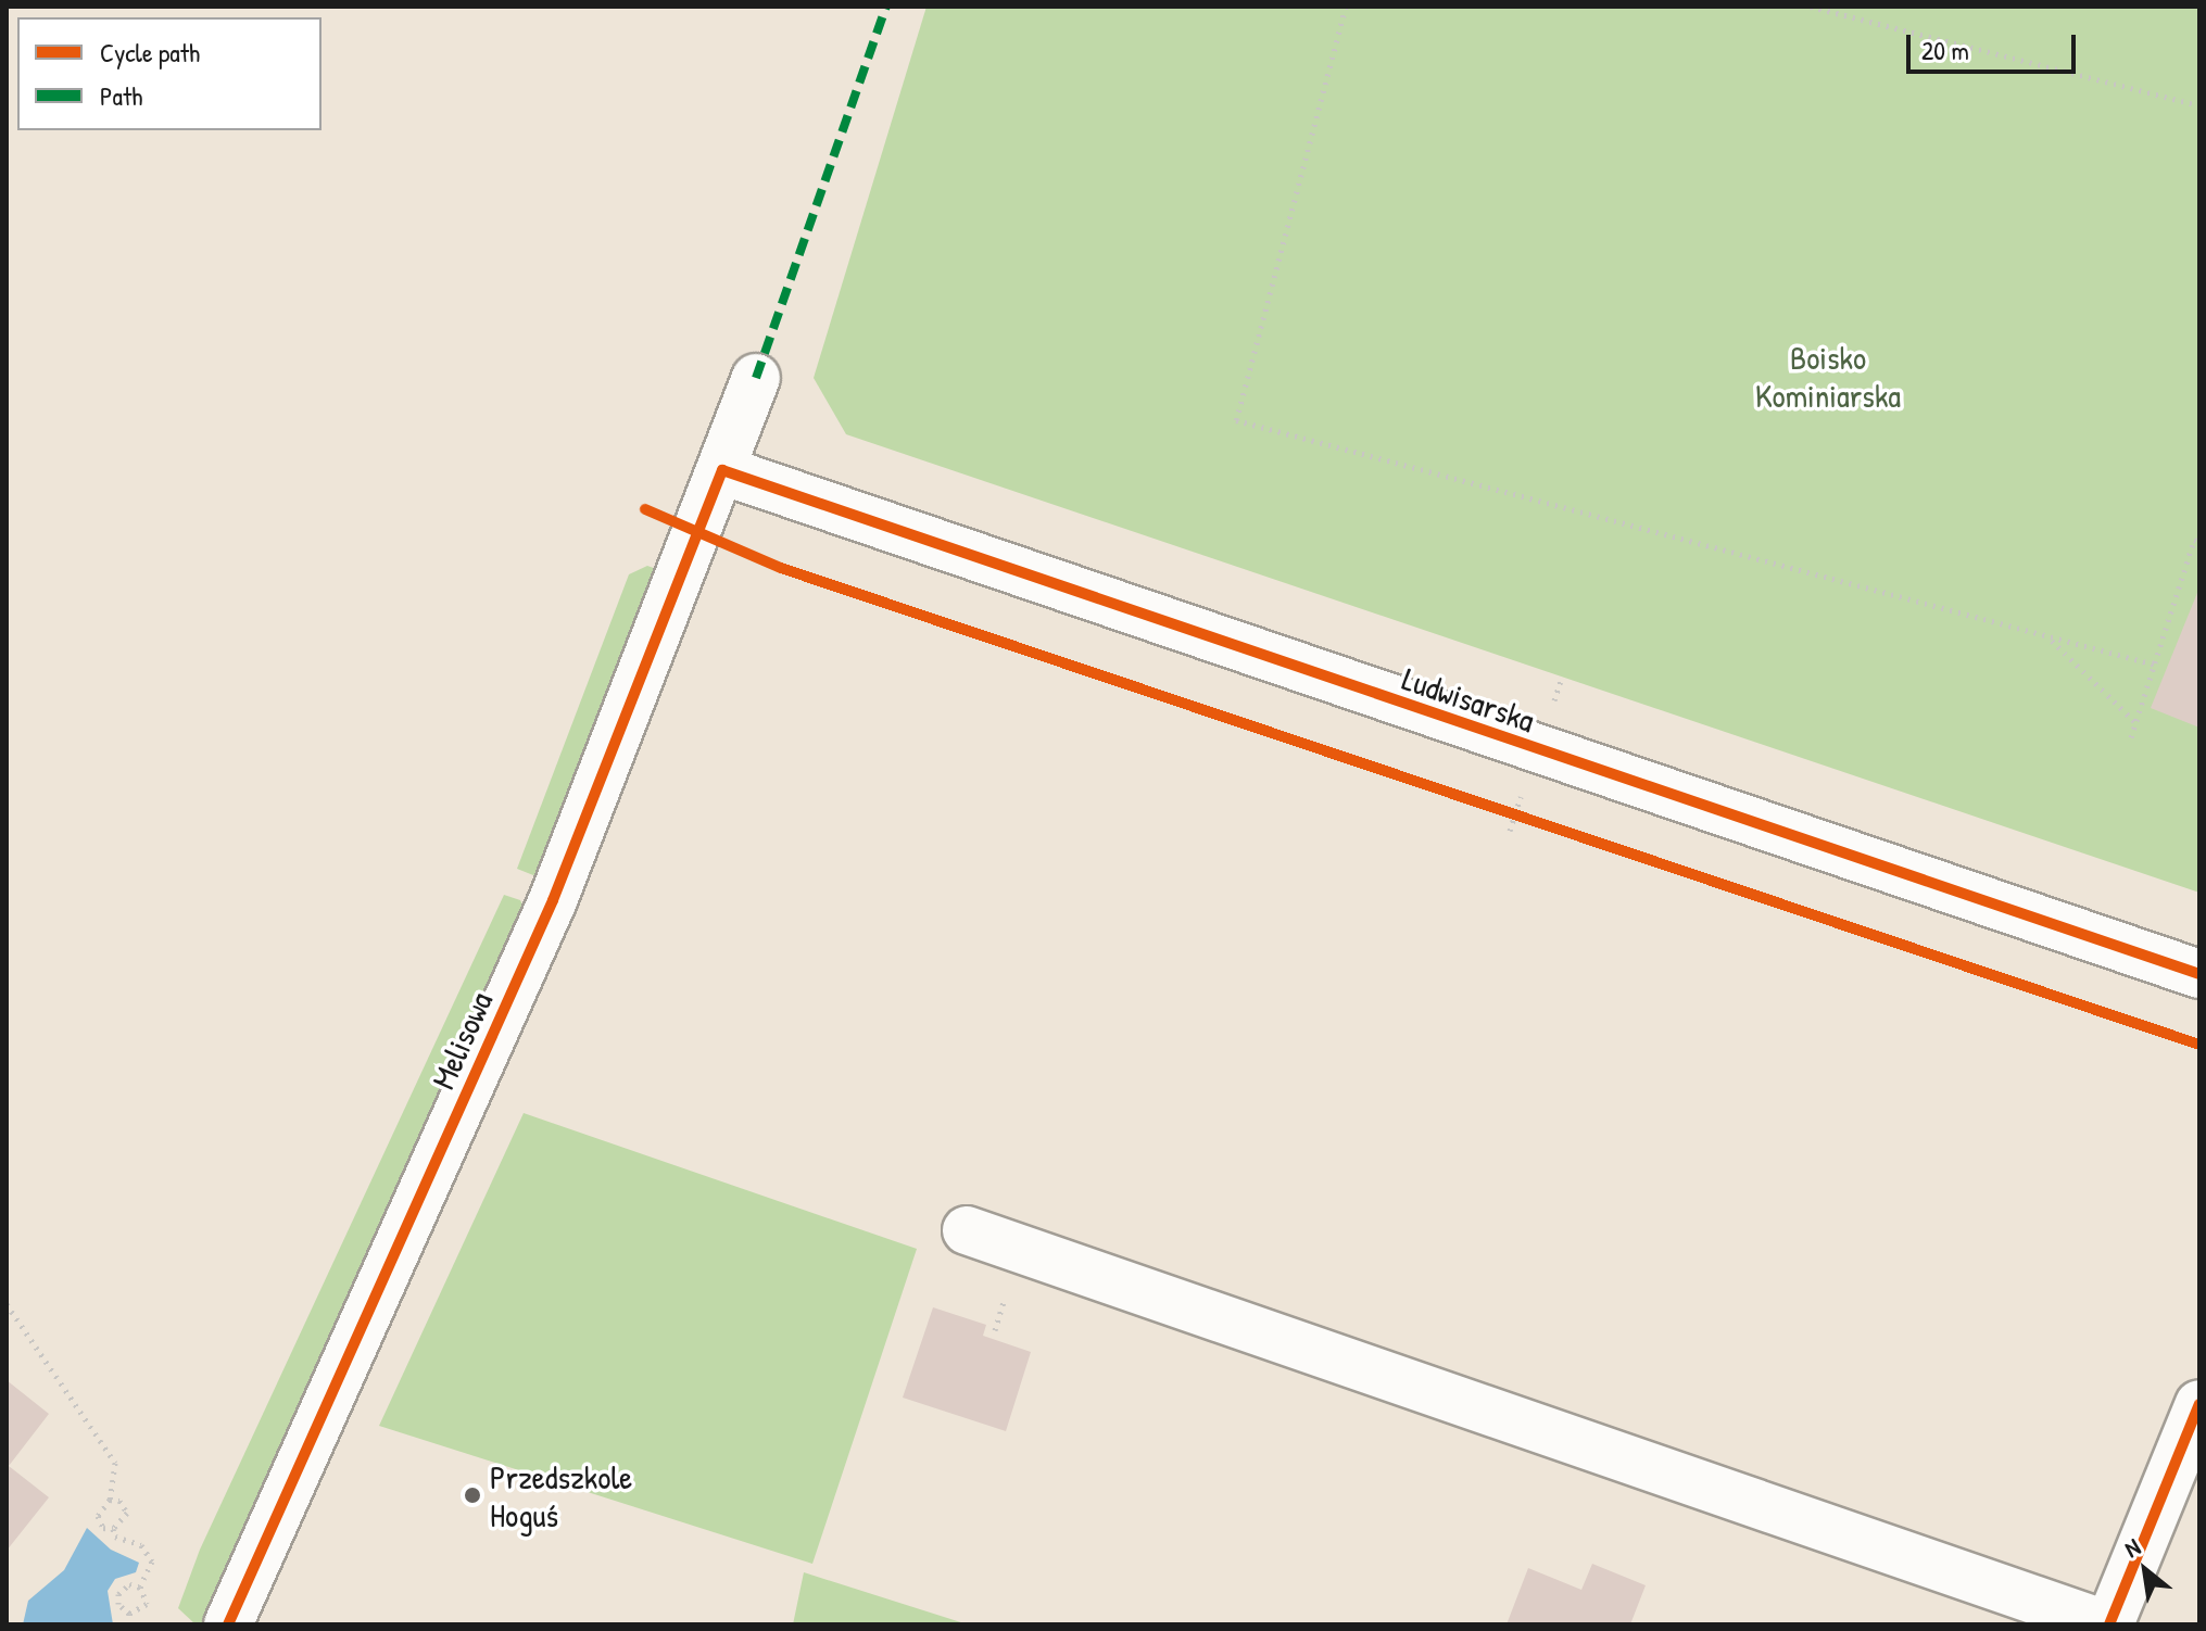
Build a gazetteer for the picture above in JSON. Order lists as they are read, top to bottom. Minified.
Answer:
{"streets":{"street":["Ludwisarska","Melisowa"]},"crossings":[["Ludwisarska","Melisowa"]],"parks":["Boisko Kominiarska"],"places":["Przedszkole Hoguś"],"legend":["Cycle path","Path"],"scale_bar":"20 m","north":"top left"}
